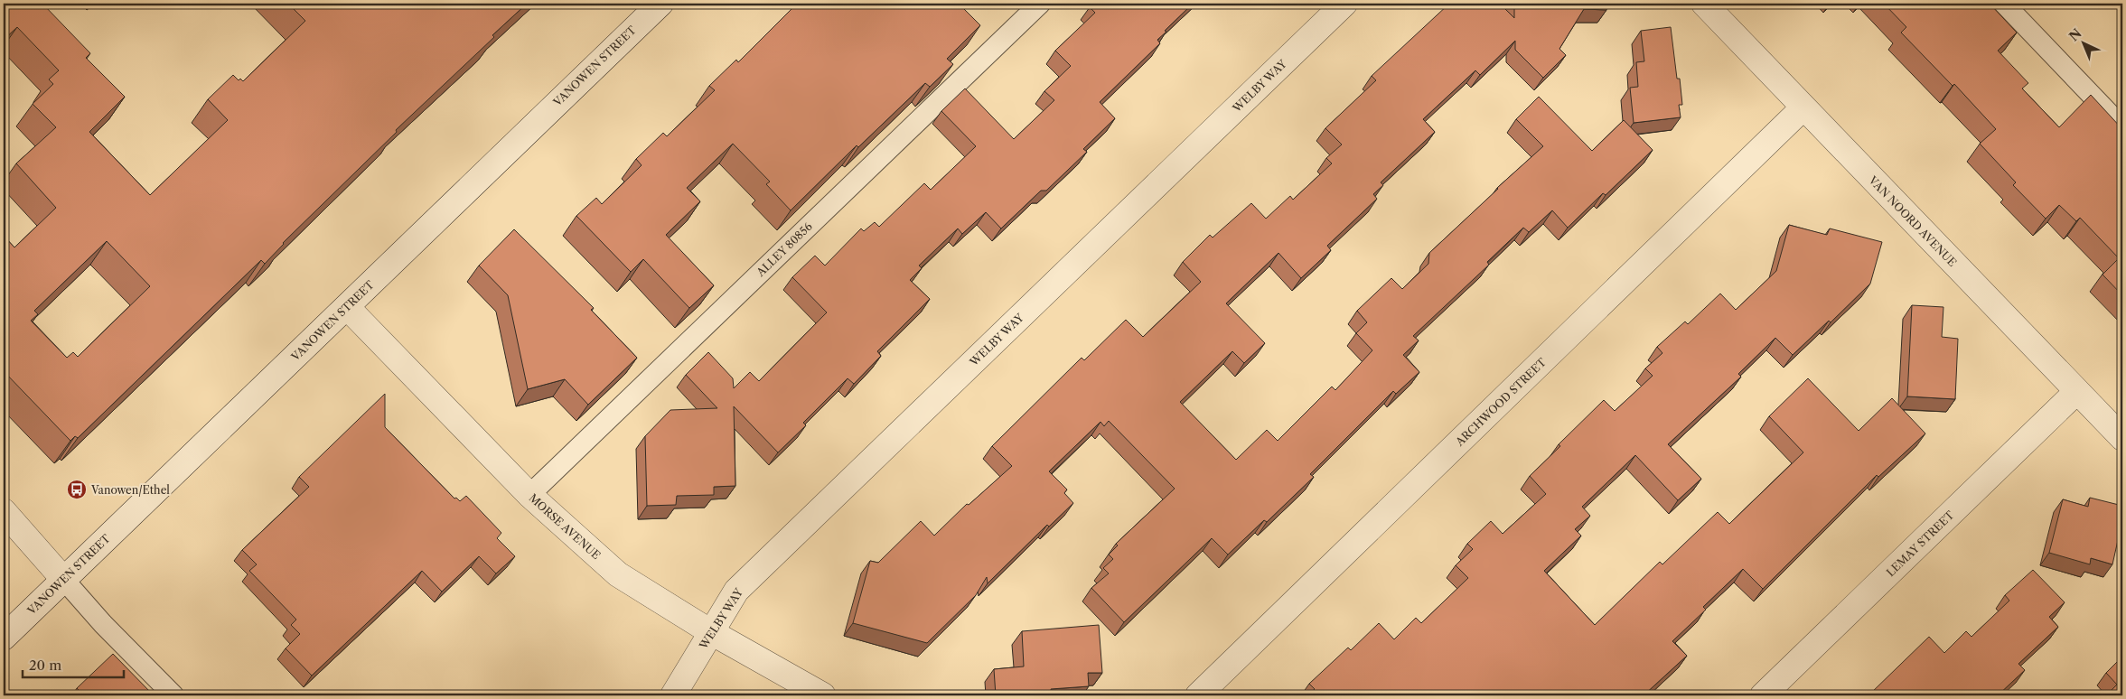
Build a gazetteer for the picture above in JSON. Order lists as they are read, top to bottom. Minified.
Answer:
{"streets":{"street":["VANOWEN STREET","WELBY WAY","VAN NOORD AVENUE","ARCHWOOD STREET","MORSE AVENUE","LEMAY STREET"],"lane":["ALLEY 80856"]},"crossings":[["VANOWEN STREET","MORSE AVENUE"],["WELBY WAY","MORSE AVENUE"],["VAN NOORD AVENUE","ARCHWOOD STREET"],["VAN NOORD AVENUE","LEMAY STREET"],["ALLEY 80856","MORSE AVENUE"]],"places":{"bus stop":["Vanowen/Ethel"]},"scale_bar":"20 m","north":"top left"}
